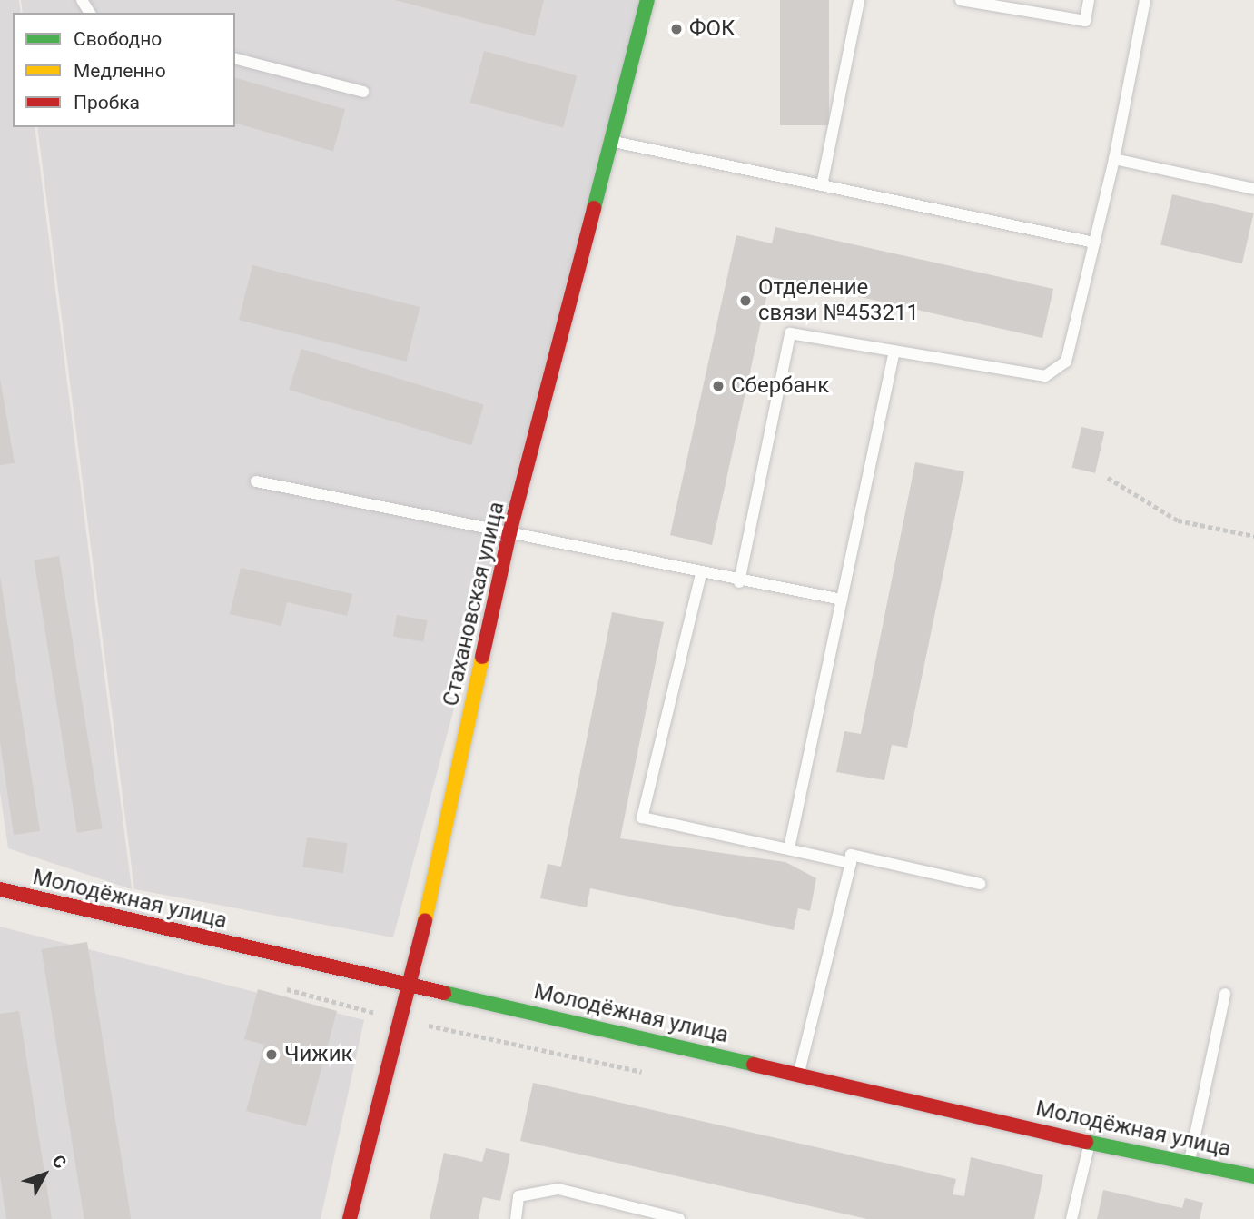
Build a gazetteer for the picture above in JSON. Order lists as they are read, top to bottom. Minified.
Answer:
{"streets":{"street":["Стахановская улица","Молодёжная улица"]},"crossings":[["Стахановская улица","Молодёжная улица"]],"places":["ФОК","Отделение связи №453211","Сбербанк","Чижик"],"legend":["Свободно","Медленно","Пробка"],"north":"top right"}
